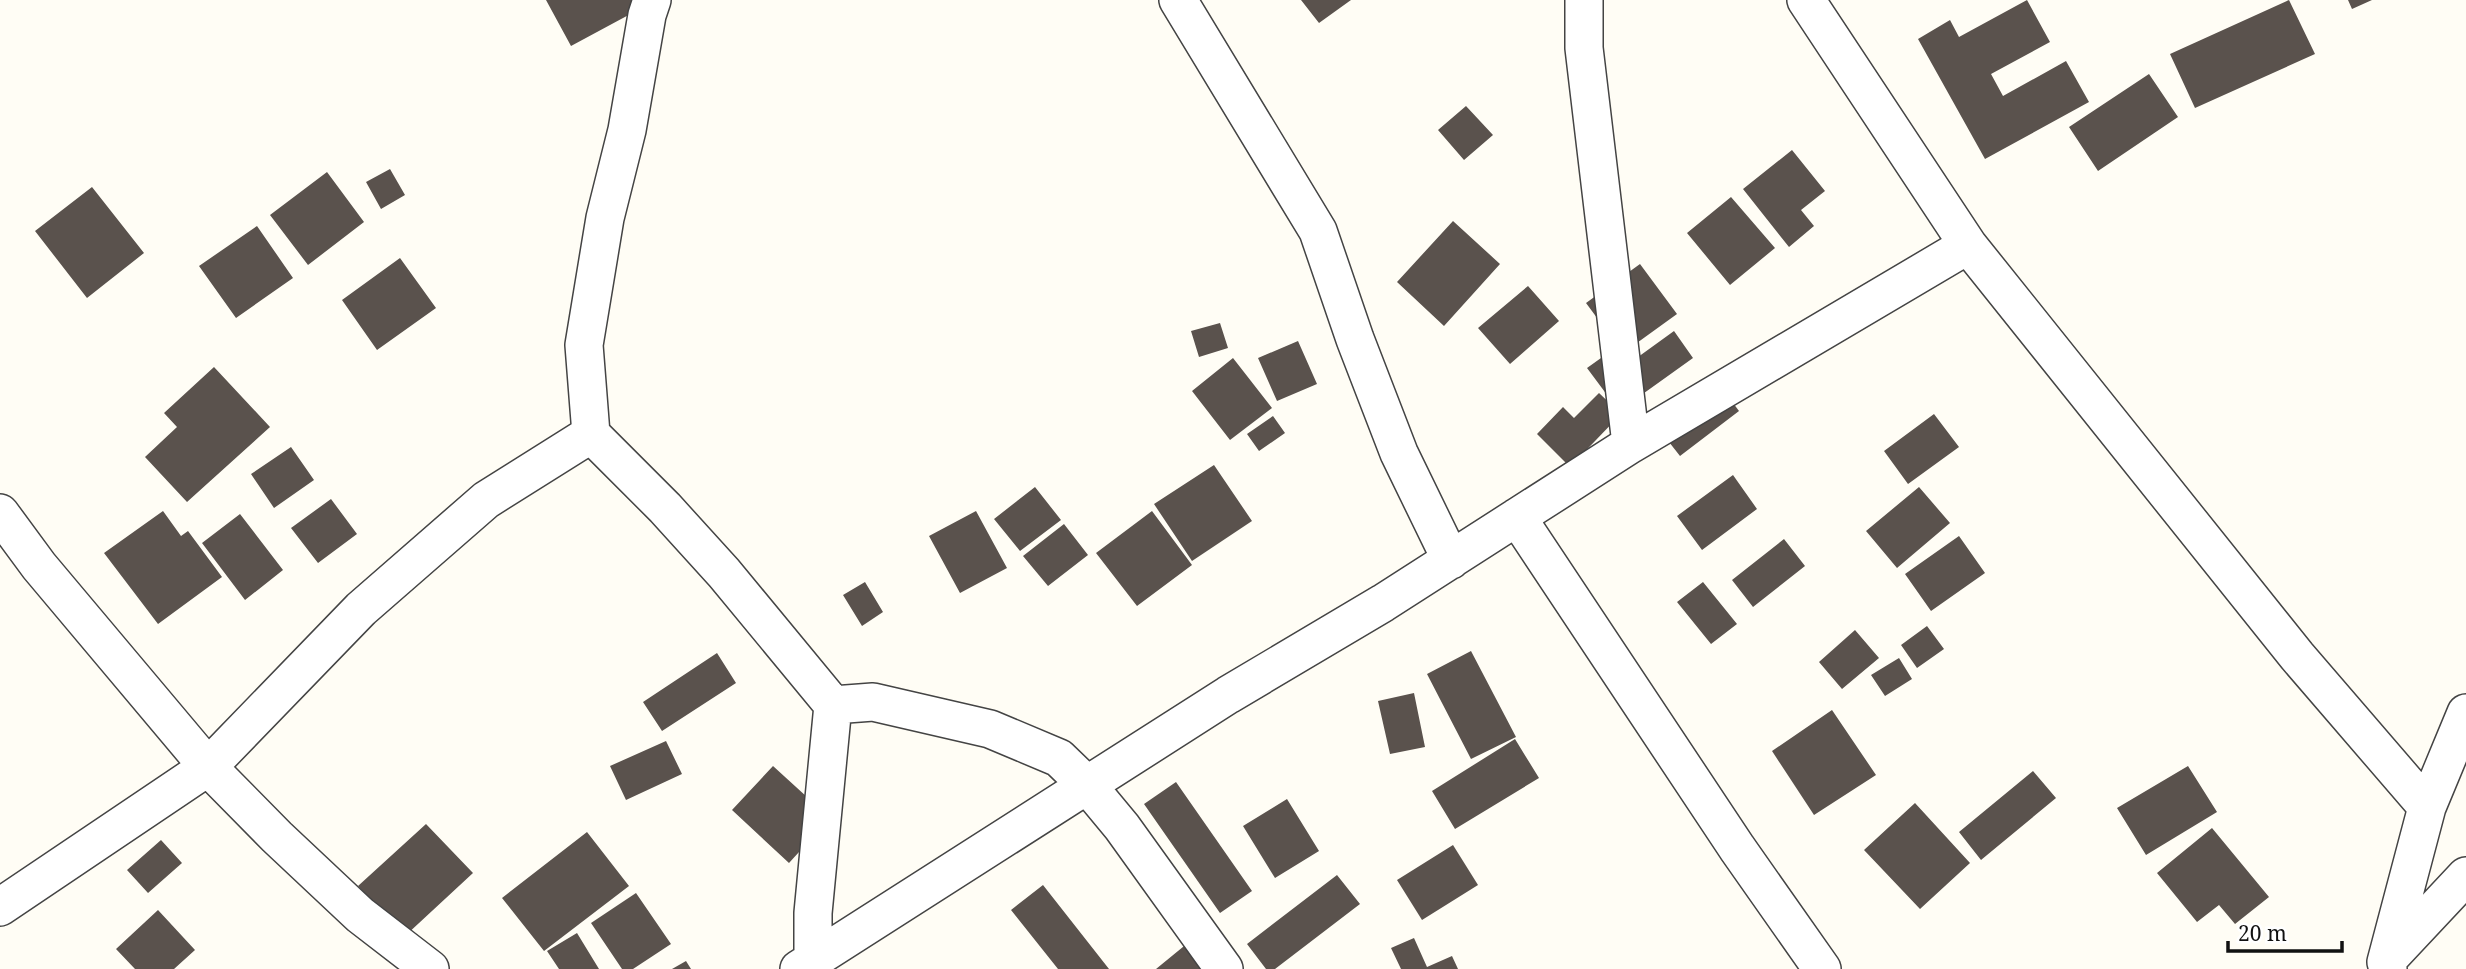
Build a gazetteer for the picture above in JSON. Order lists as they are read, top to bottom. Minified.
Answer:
{"scale_bar":"20 m"}
